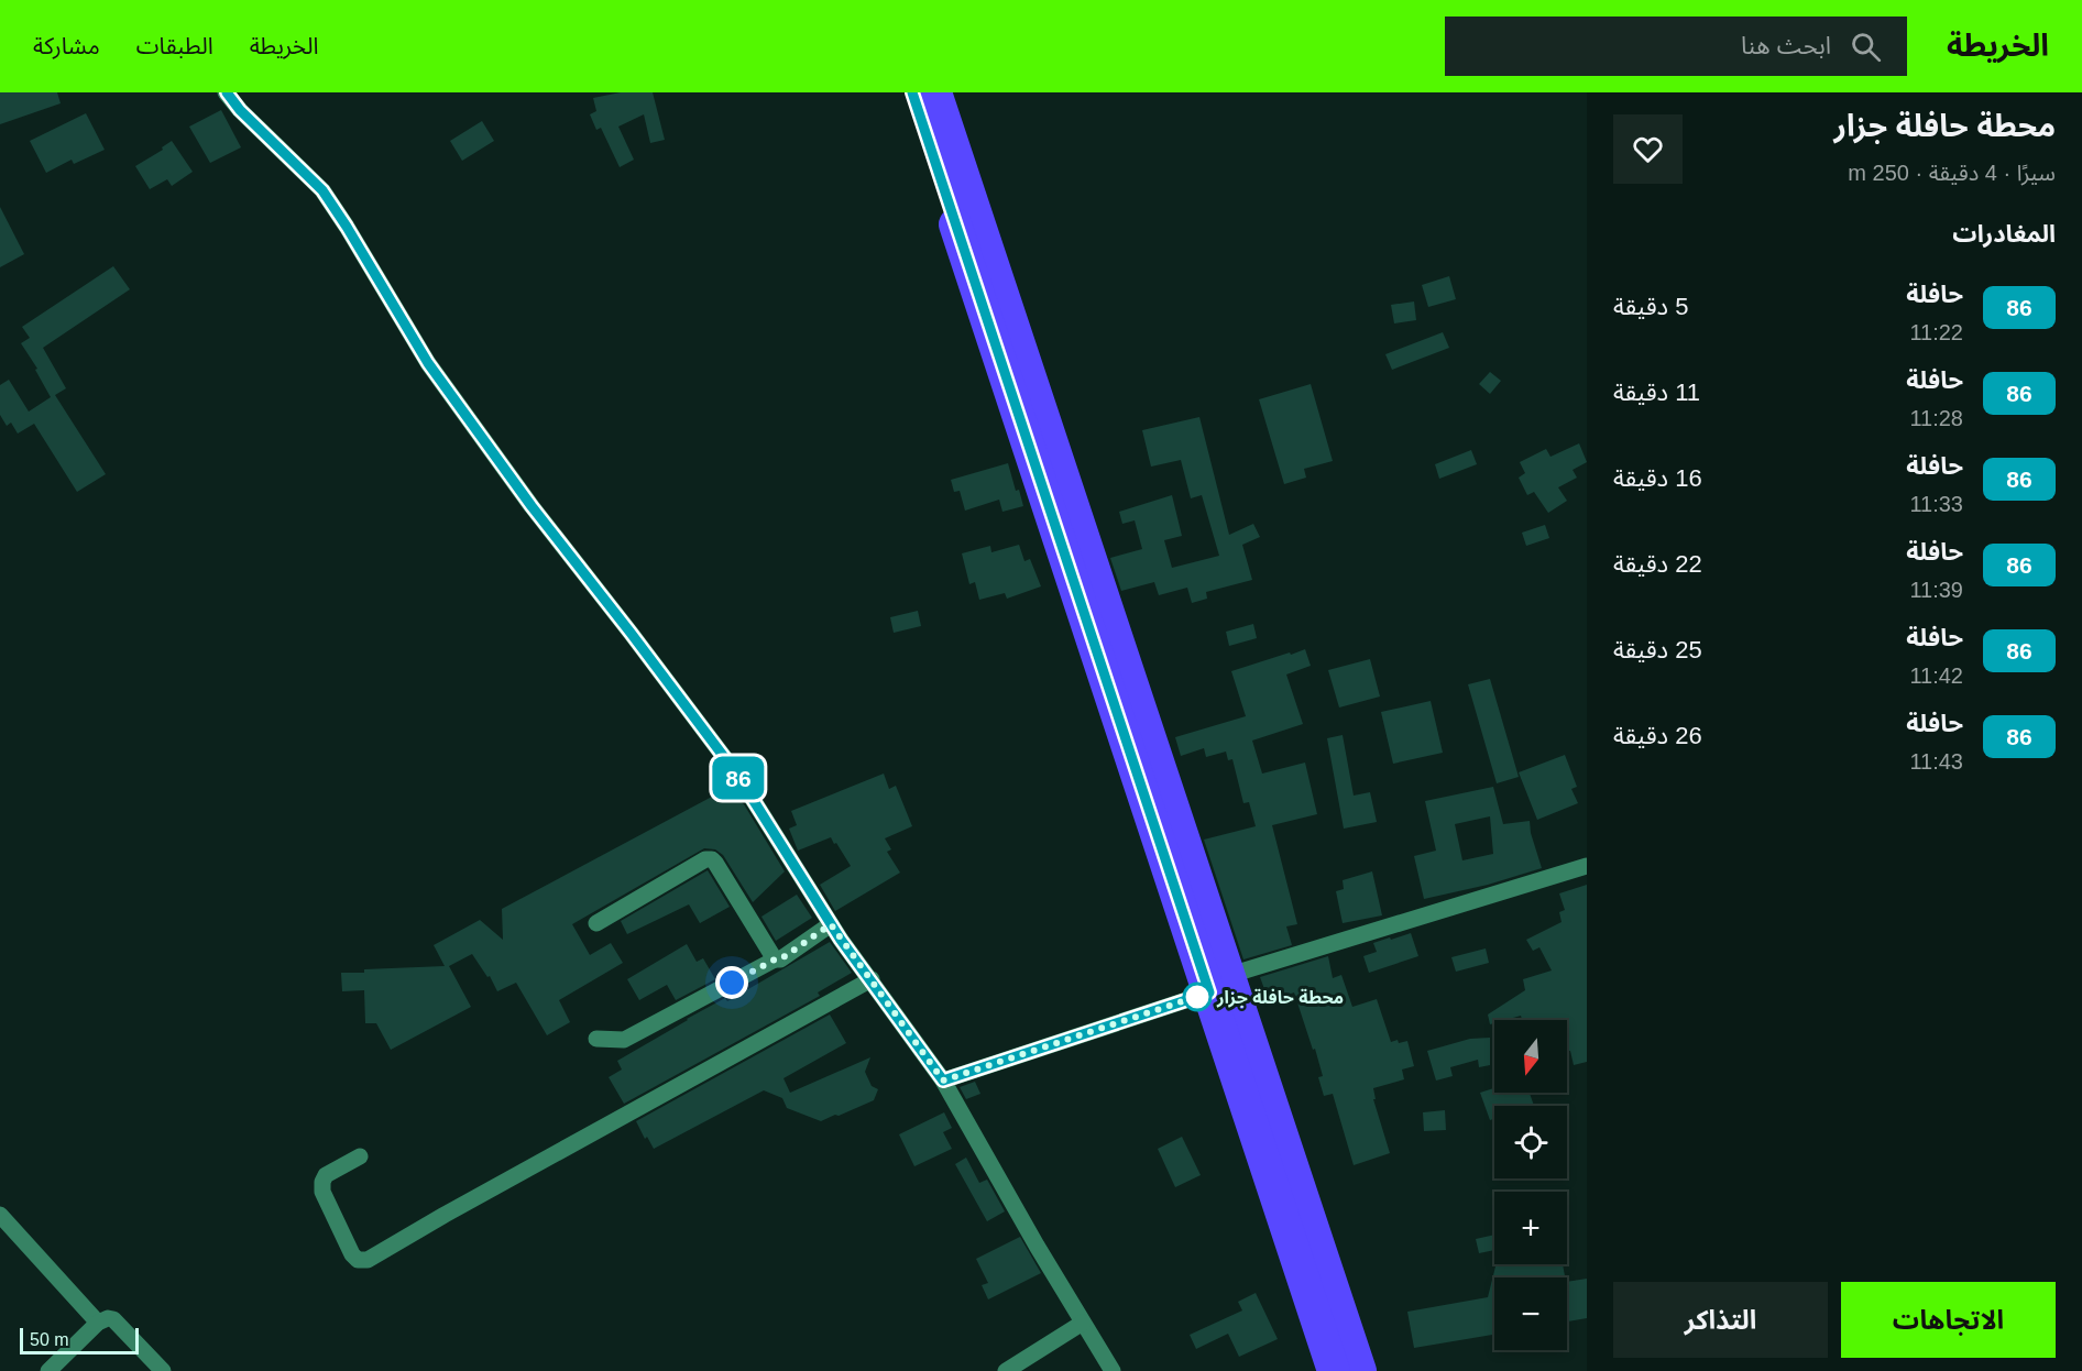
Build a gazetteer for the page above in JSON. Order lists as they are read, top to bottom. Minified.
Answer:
{"places":["محطة حافلة جزار"],"lines":["bus line 86"],"scale_bar":"50 m","north":"bottom","page":{"header":"الخريطة","search":"ابحث هنا","nav":["الخريطة","الطبقات","مشاركة"],"heading":[["محطة حافلة جزار","سيرًا · 4 دقيقة · 250 m"],"المغادرات"],"on_map":"86","list":[{"mark":"86","name":"حافلة","note":"11:22","value":"5 دقيقة"},{"mark":"86","name":"حافلة","note":"11:28","value":"11 دقيقة"},{"mark":"86","name":"حافلة","note":"11:33","value":"16 دقيقة"},{"mark":"86","name":"حافلة","note":"11:39","value":"22 دقيقة"},{"mark":"86","name":"حافلة","note":"11:42","value":"25 دقيقة"},{"mark":"86","name":"حافلة","note":"11:43","value":"26 دقيقة"}],"map_buttons":["+","−"],"buttons":["الاتجاهات","التذاكر"],"scale":"50 m"}}
